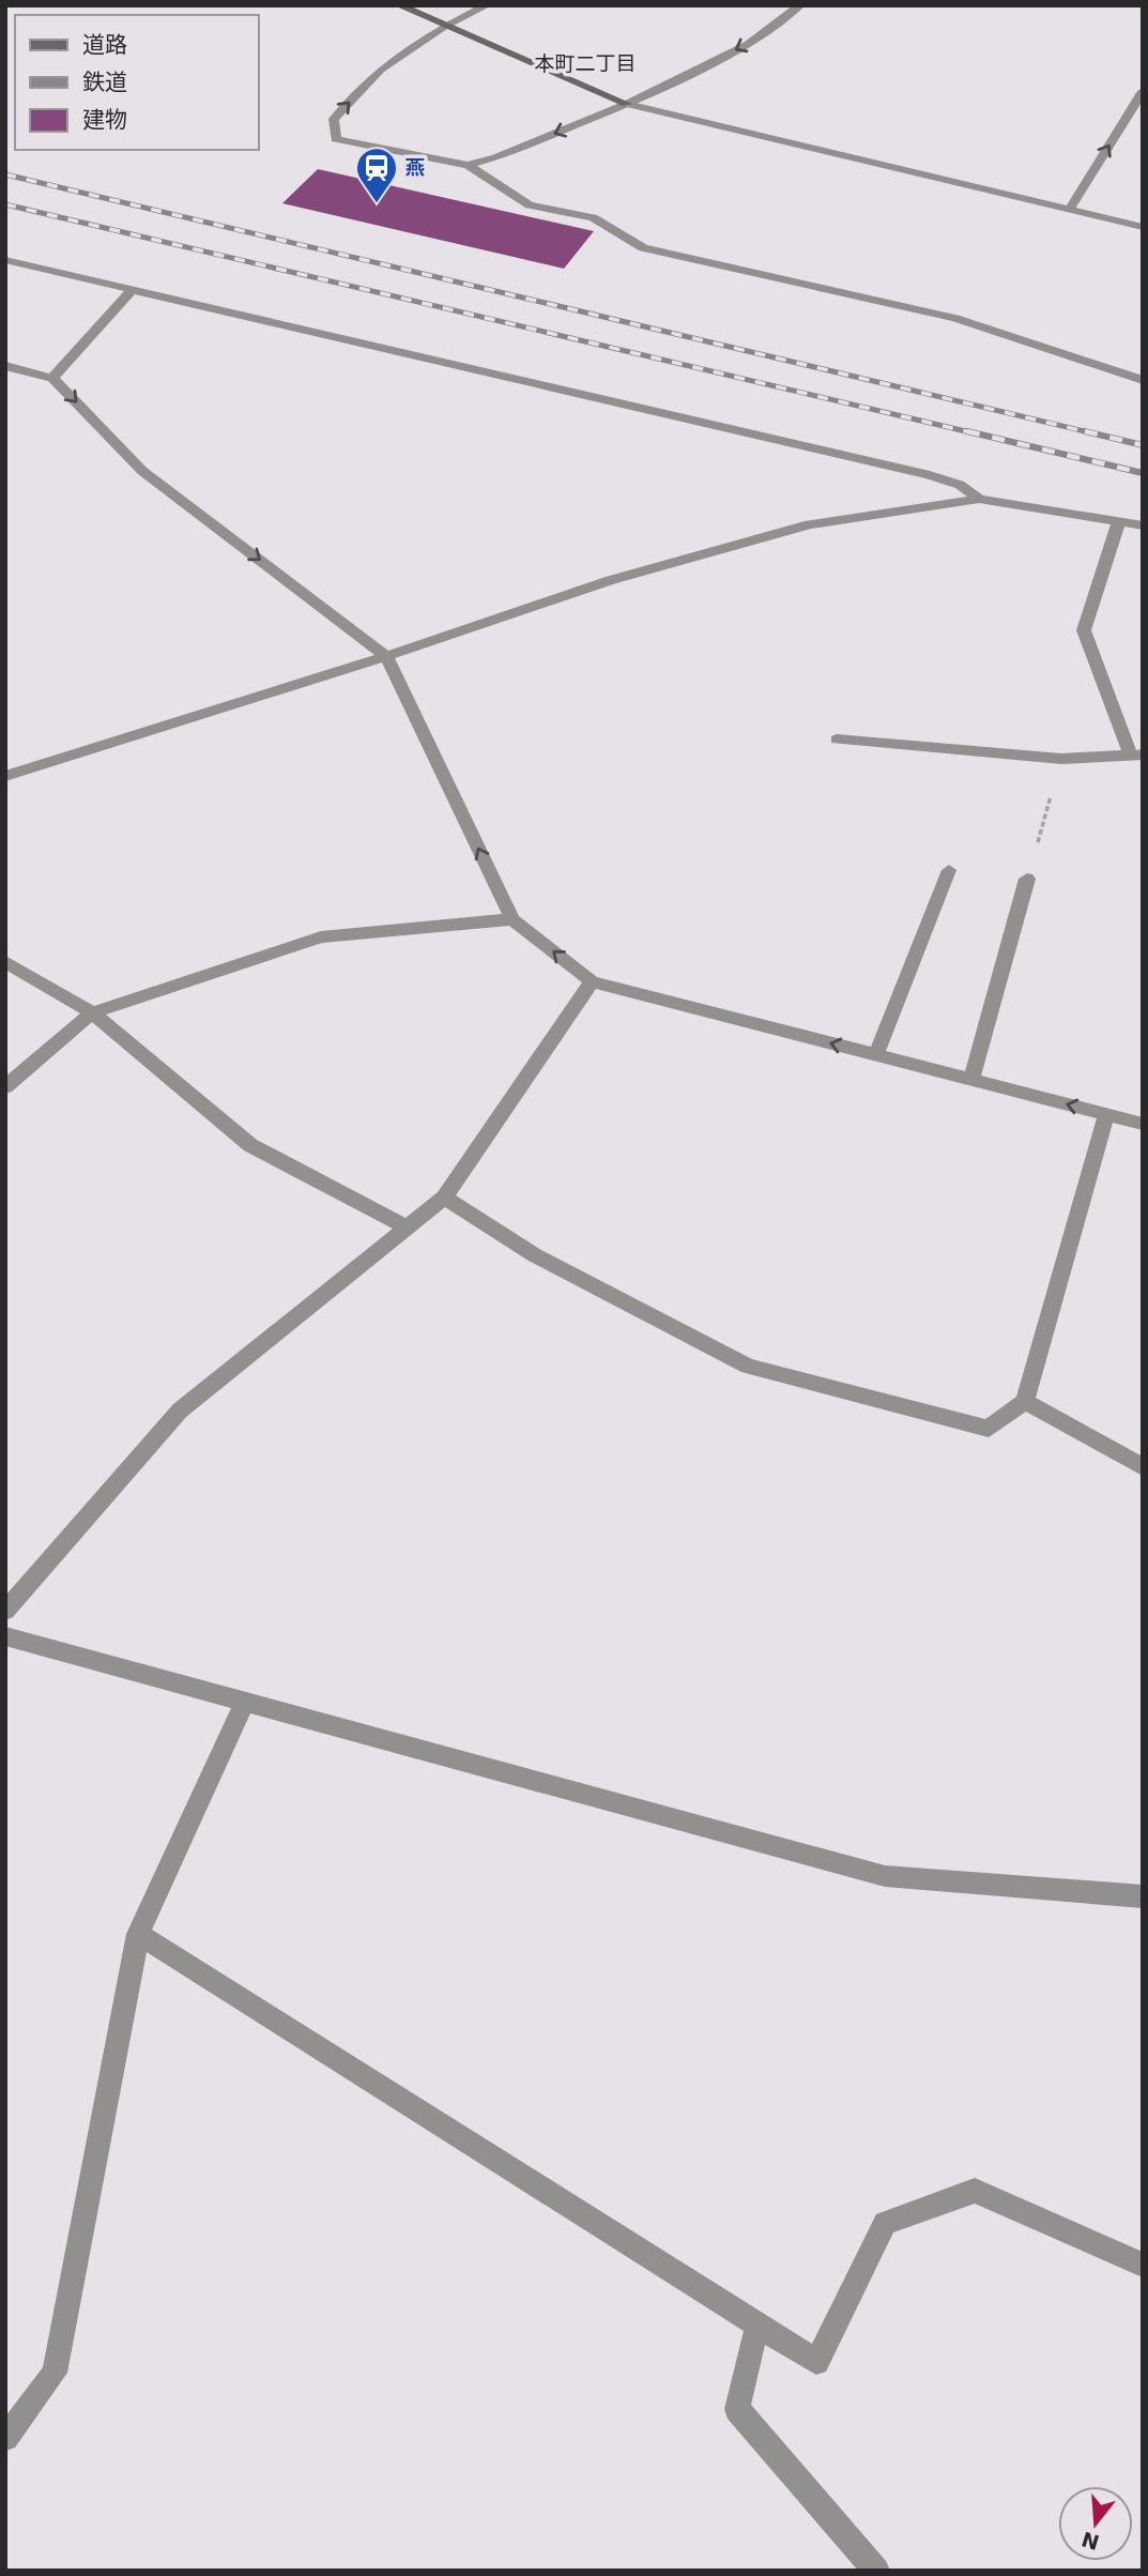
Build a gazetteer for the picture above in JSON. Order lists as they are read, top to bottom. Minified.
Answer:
{"districts":["本町二丁目"],"places":{"station":["燕"]},"legend":["道路","鉄道","建物"],"north":"bottom"}
